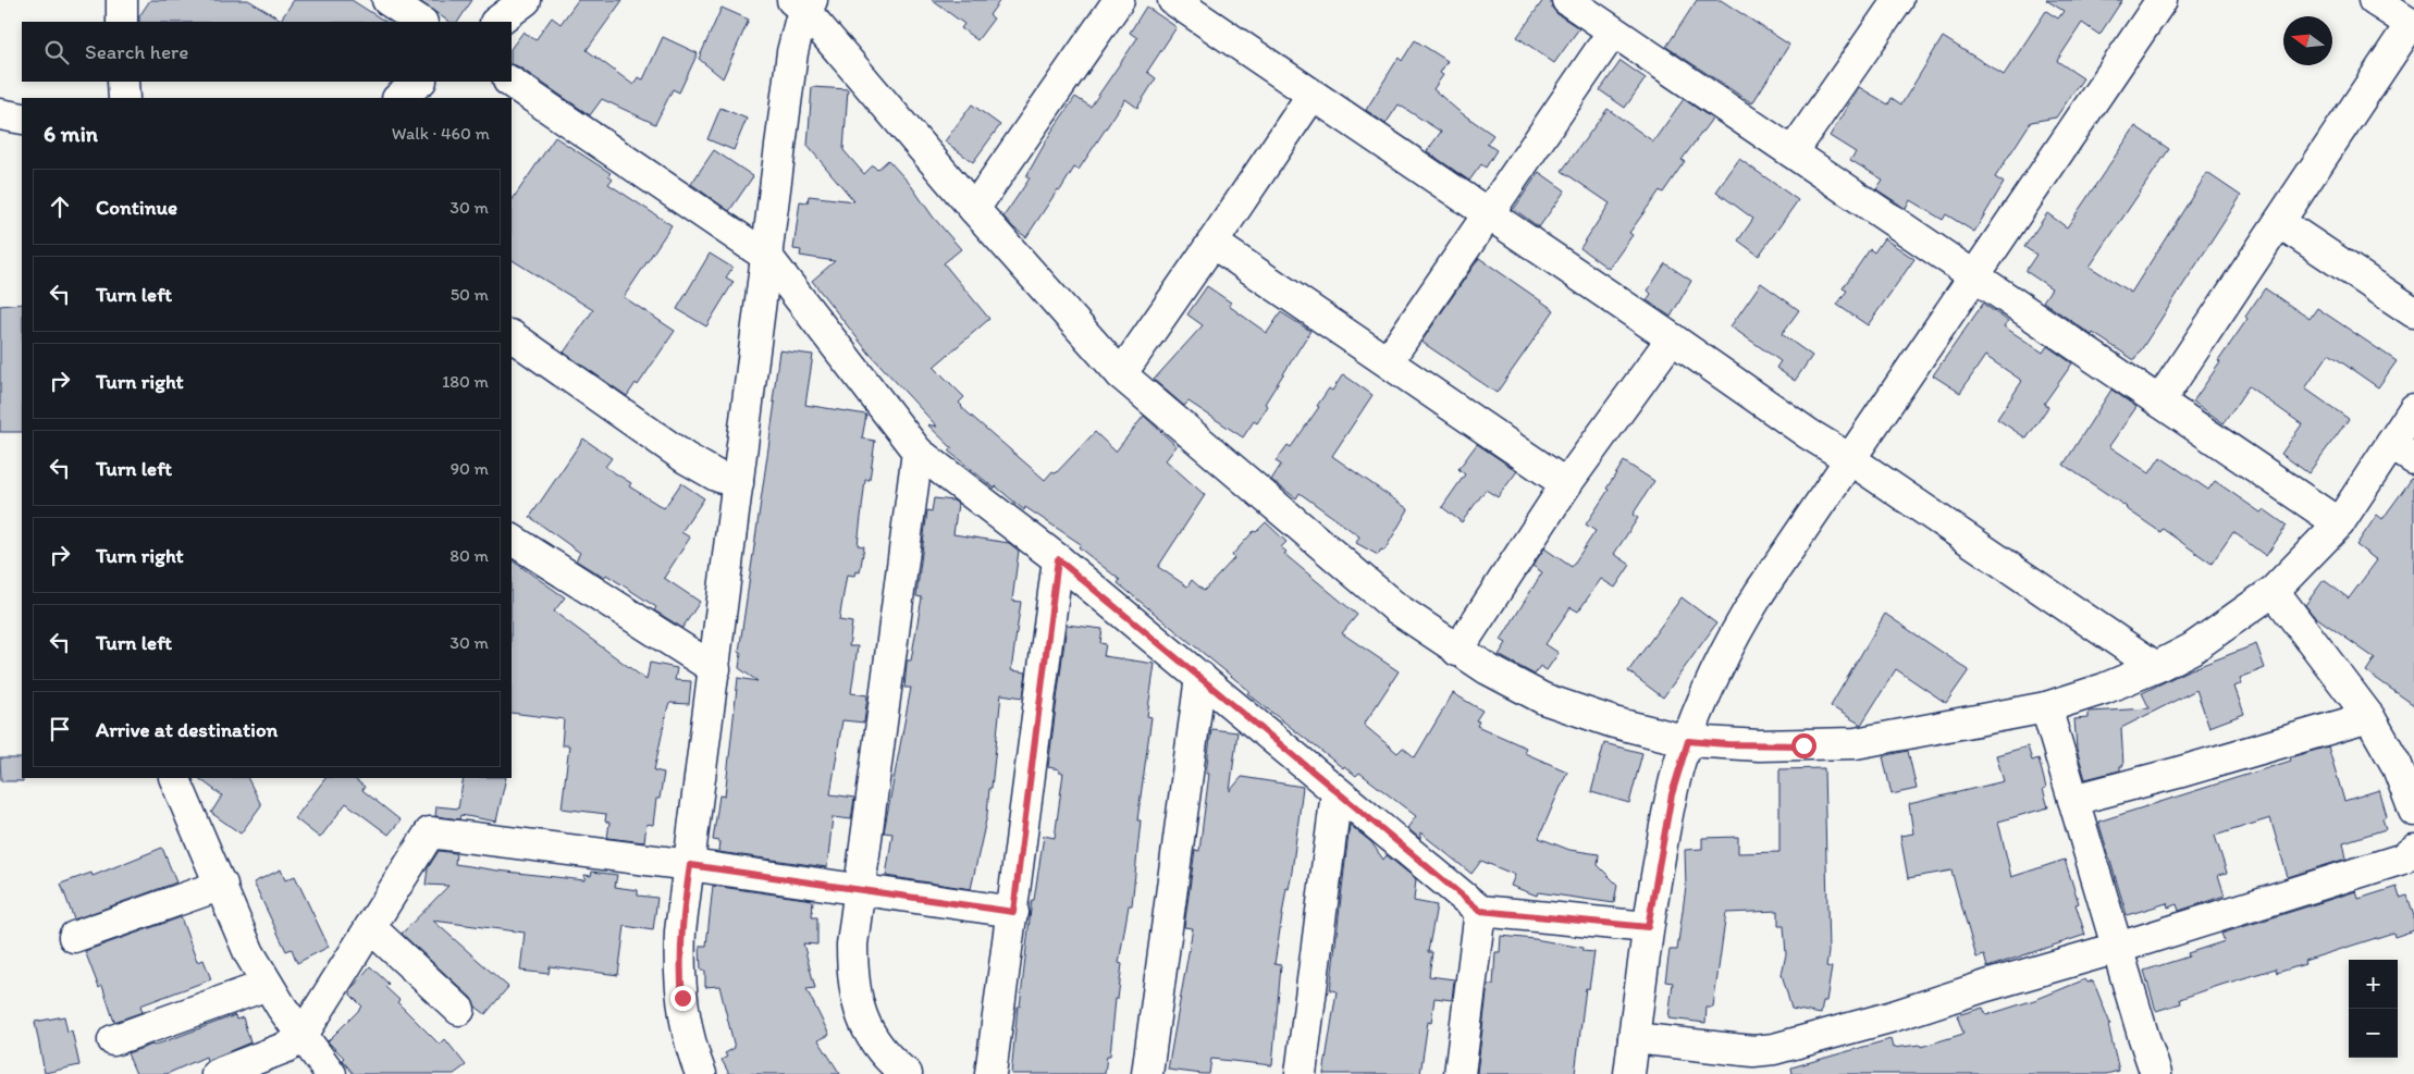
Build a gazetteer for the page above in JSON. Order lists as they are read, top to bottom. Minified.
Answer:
{"north":"left","page":{"search":"Search here","heading":["6 min","Walk · 460 m"],"list":[["Continue","30 m"],["Turn left","50 m"],["Turn right","180 m"],["Turn left","90 m"],["Turn right","80 m"],["Turn left","30 m"],"Arrive at destination"],"map_buttons":["+","−"]}}
